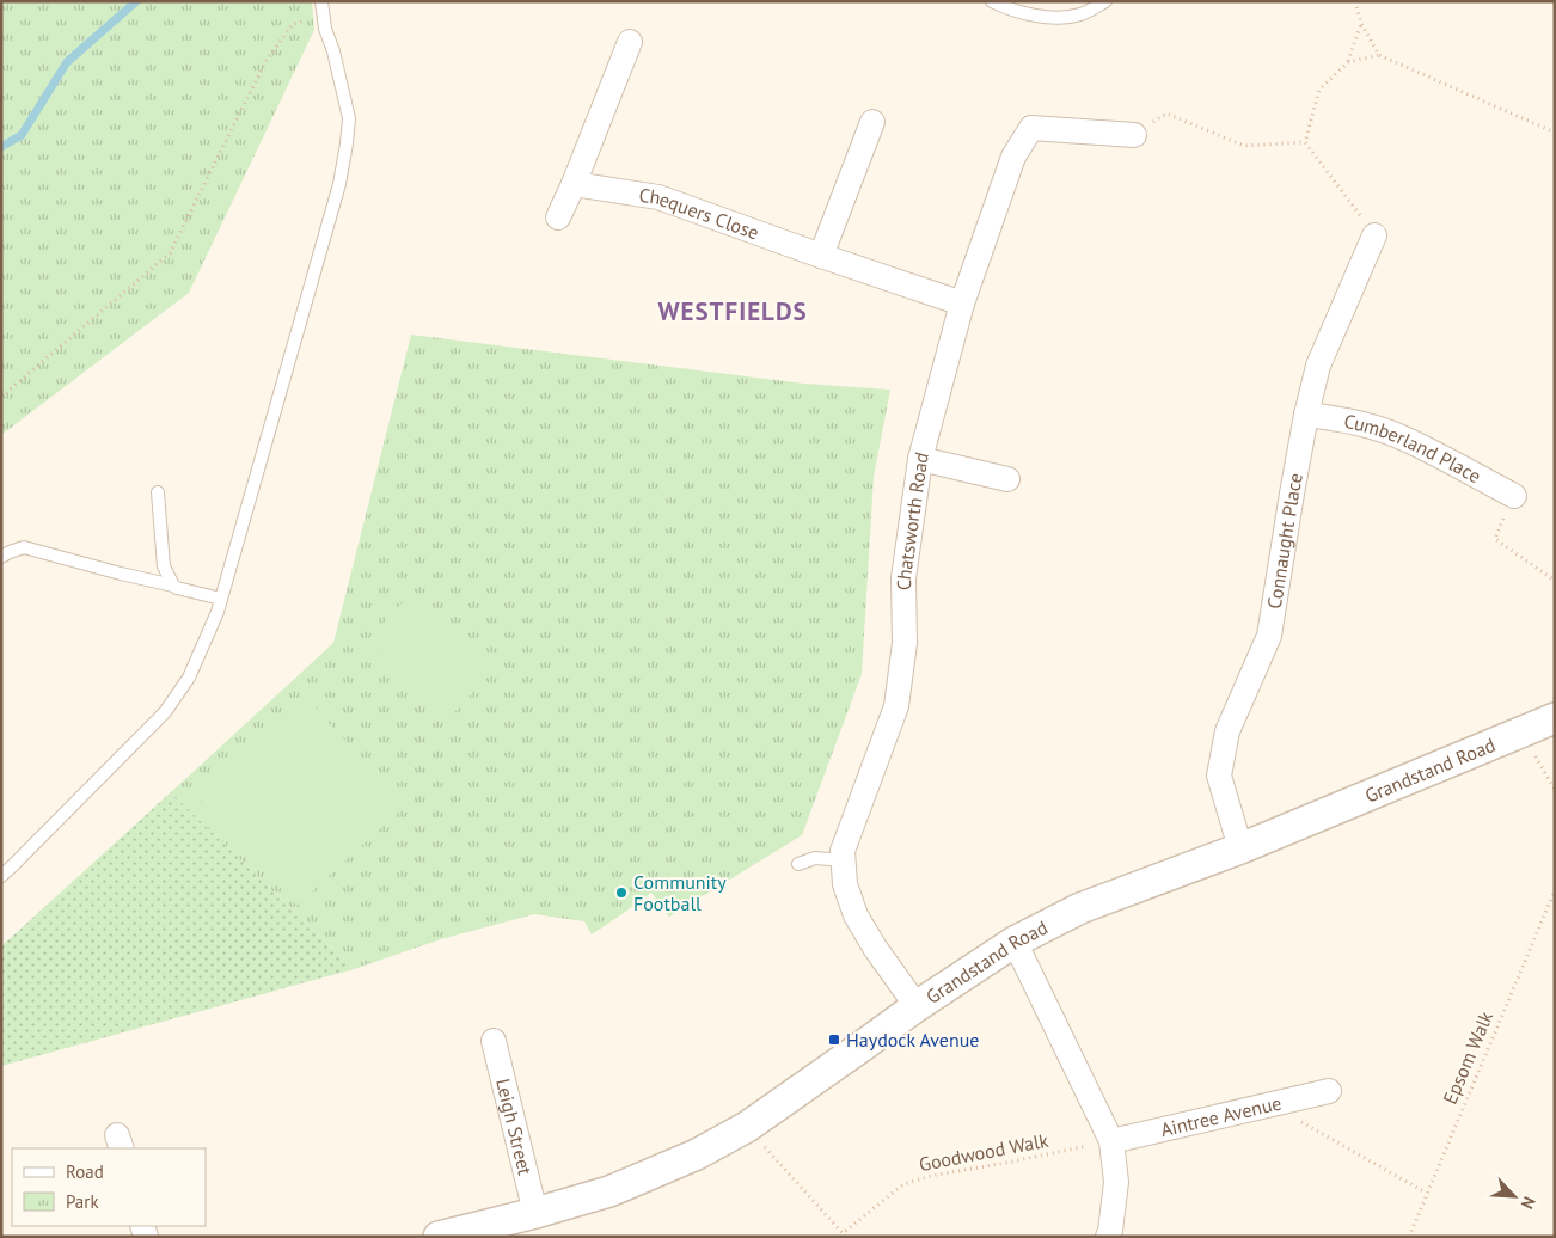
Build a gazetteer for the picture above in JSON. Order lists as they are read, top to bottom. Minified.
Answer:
{"streets":{"street":["Chequers Close","Cumberland Place","Chatsworth Road","Connaught Place","Grandstand Road","Aintree Avenue","Leigh Street"],"path":["Epsom Walk","Goodwood Walk"]},"crossings":[["Chequers Close","Chatsworth Road"],["Cumberland Place","Connaught Place"],["Chatsworth Road","Grandstand Road"],["Connaught Place","Grandstand Road"],["Grandstand Road","Leigh Street"],["Grandstand Road","Goodwood Walk"],["Aintree Avenue","Goodwood Walk"]],"districts":["WESTFIELDS"],"places":{"other":["Community Football"],"transit":["Haydock Avenue"]},"legend":["Road","Park"],"north":"bottom right"}
